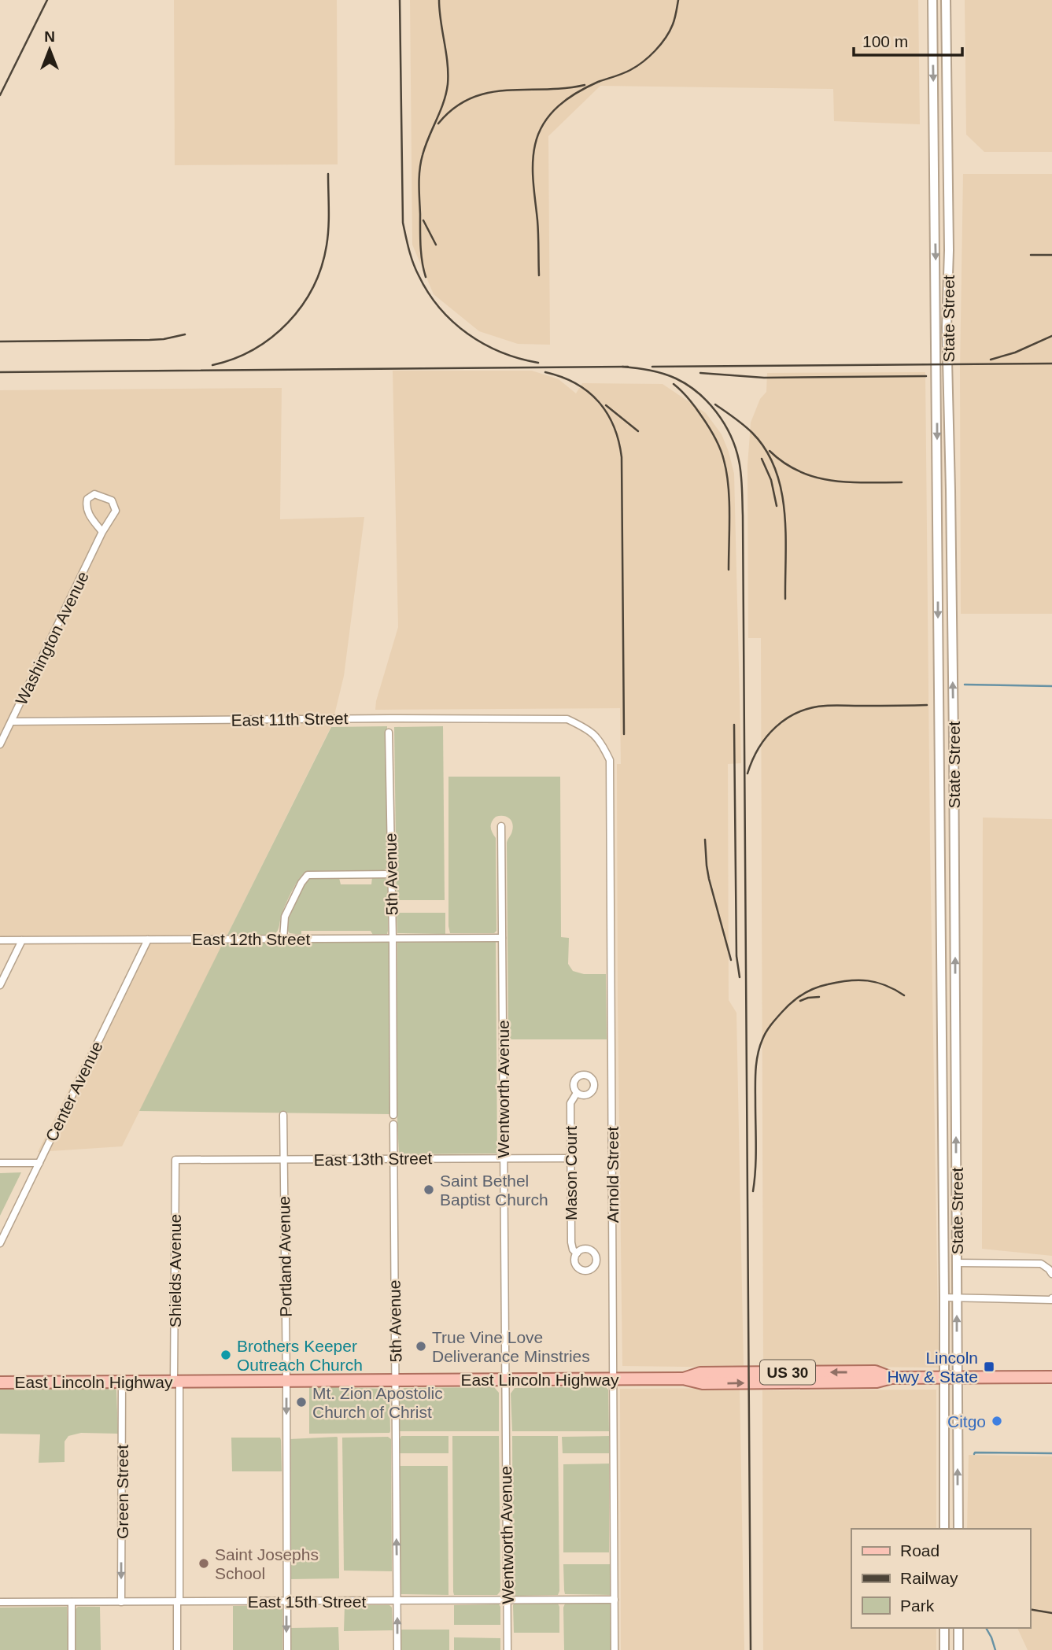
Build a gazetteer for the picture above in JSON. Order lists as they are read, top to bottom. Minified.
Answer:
{"streets":{"main road":["US 30","East Lincoln Highway"],"street":["State Street","Washington Avenue","East 11th Street","5th Avenue","East 12th Street","Wentworth Avenue","Center Avenue","East 13th Street","Mason Court","Arnold Street","Portland Avenue","Shields Avenue","Green Street","East 15th Street"]},"crossings":[["State Street","East Lincoln Highway"],["Washington Avenue","East 11th Street"],["East 11th Street","Arnold Street"],["5th Avenue","East 12th Street"],["5th Avenue","East 13th Street"],["5th Avenue","East Lincoln Highway"],["5th Avenue","East 15th Street"],["East 12th Street","Wentworth Avenue"],["East 12th Street","Center Avenue"],["Wentworth Avenue","East 13th Street"],["Wentworth Avenue","East Lincoln Highway"],["Wentworth Avenue","East 15th Street"],["East 13th Street","Mason Court"],["East 13th Street","Portland Avenue"],["East 13th Street","Shields Avenue"],["Arnold Street","East Lincoln Highway"],["Arnold Street","East 15th Street"],["Portland Avenue","East Lincoln Highway"],["Portland Avenue","East 15th Street"],["Shields Avenue","East Lincoln Highway"],["Shields Avenue","East 15th Street"],["East Lincoln Highway","Green Street"],["Green Street","East 15th Street"]],"one_way":["Portland Avenue","Green Street"],"places":{"other":["Saint Bethel Baptist Church","True Vine Love Deliverance Minstries","Brothers Keeper Outreach Church","Mt. Zion Apostolic Church of Christ","Citgo","Saint Josephs School"],"transit":["Lincoln Hwy & State"]},"legend":["Road","Railway","Park"],"scale_bar":"100 m","north":"top"}
